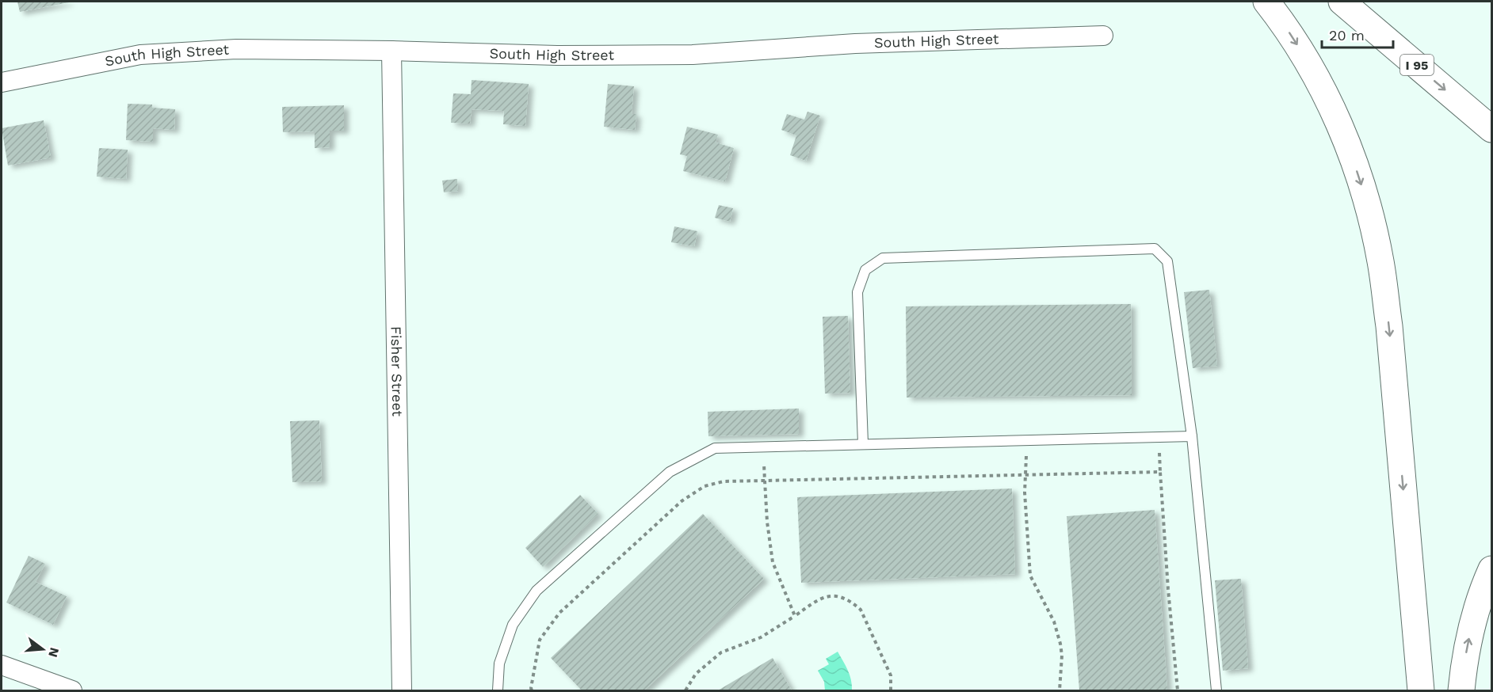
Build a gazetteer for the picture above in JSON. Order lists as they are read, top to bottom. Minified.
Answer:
{"streets":{"highway":["I 95"],"street":["South High Street","Fisher Street"]},"crossings":[["South High Street","Fisher Street"]],"scale_bar":"20 m","north":"right"}
